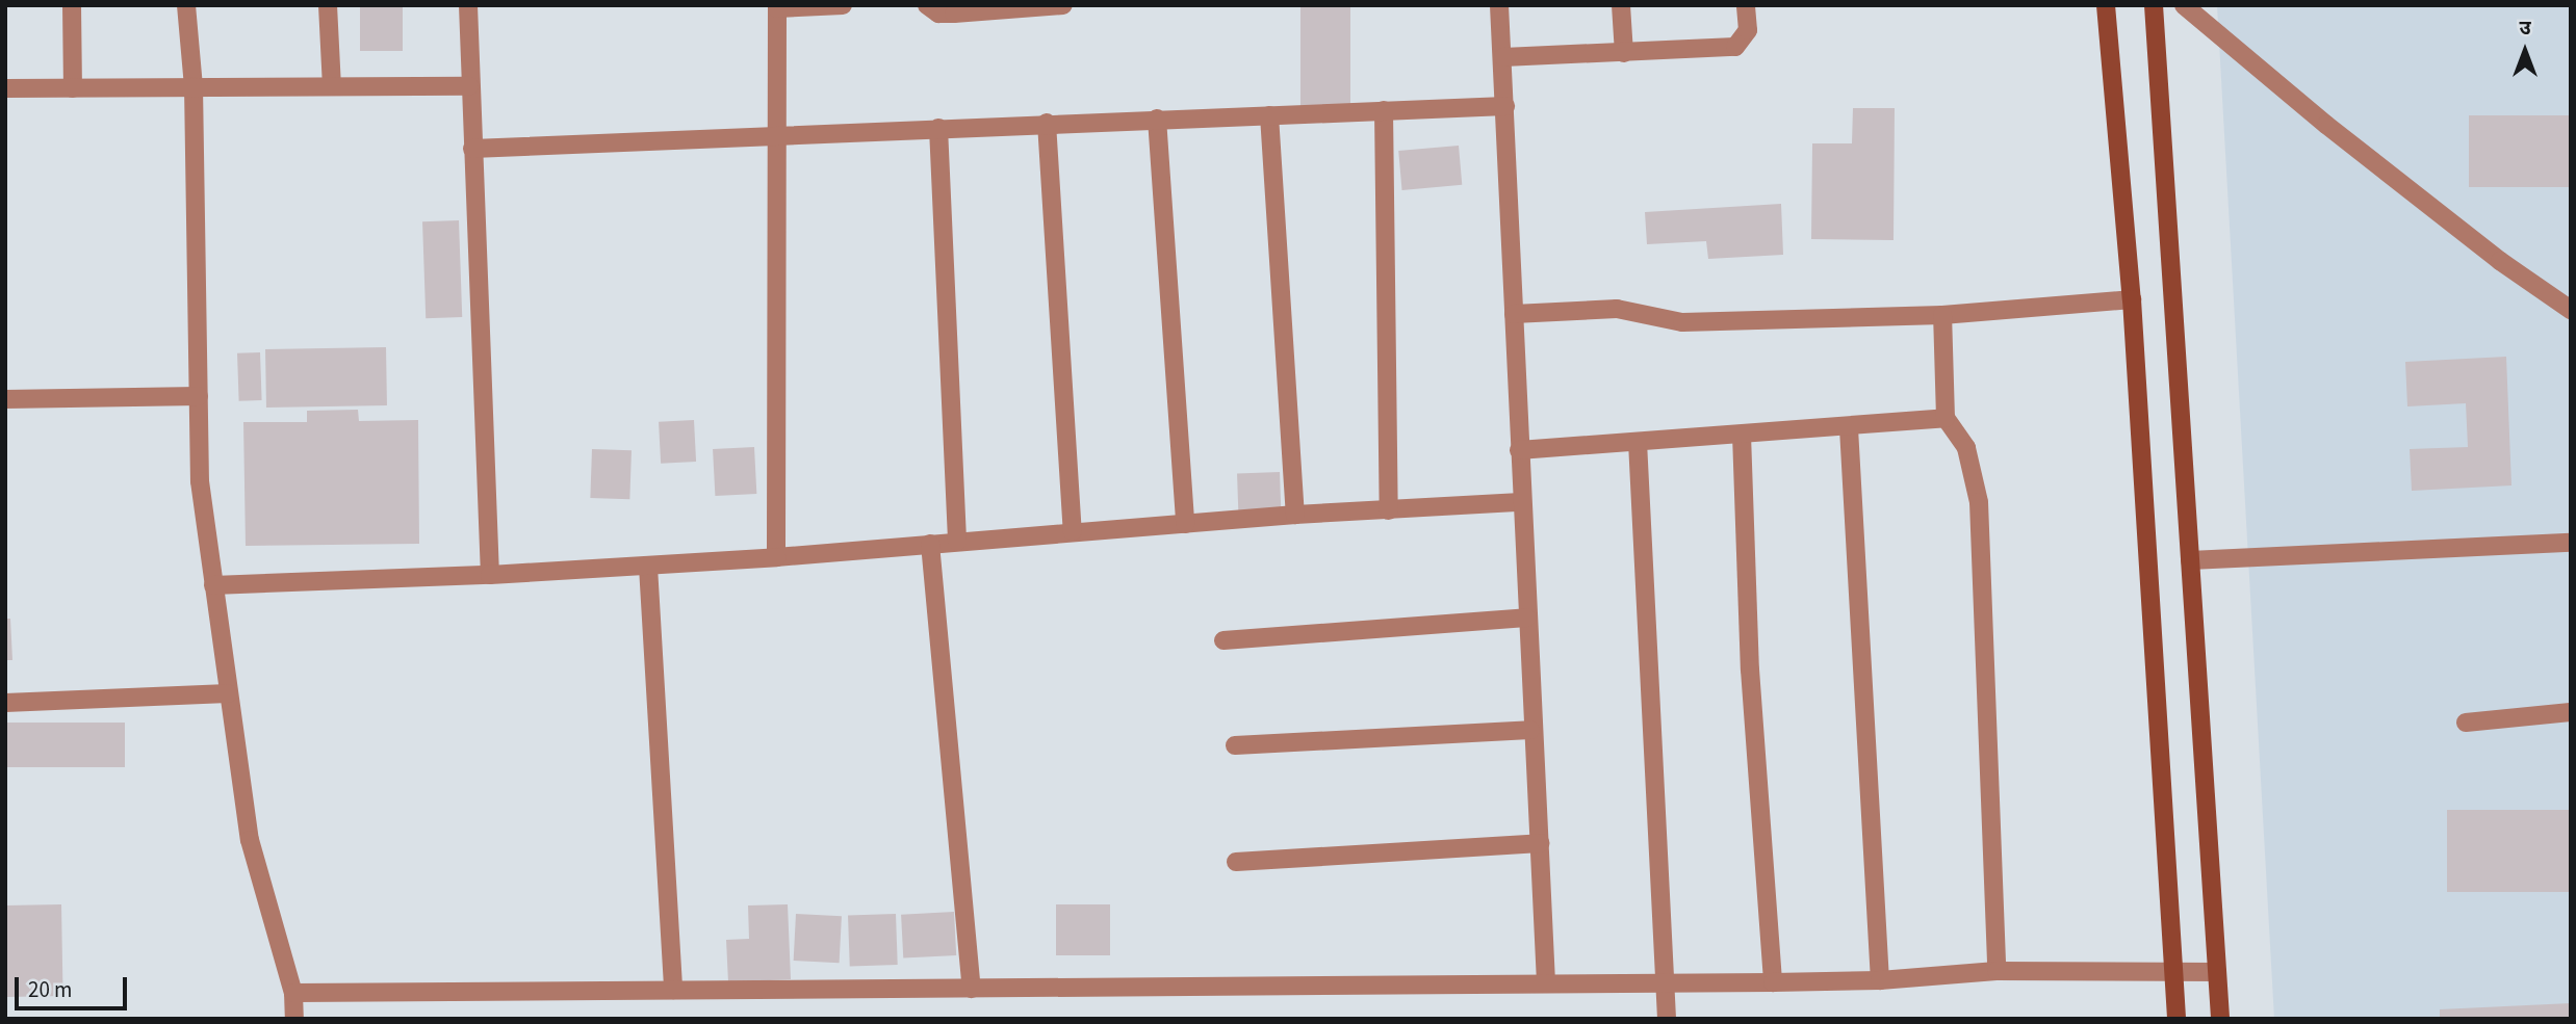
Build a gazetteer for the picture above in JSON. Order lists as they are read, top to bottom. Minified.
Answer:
{"scale_bar":"20 m","north":"top"}
